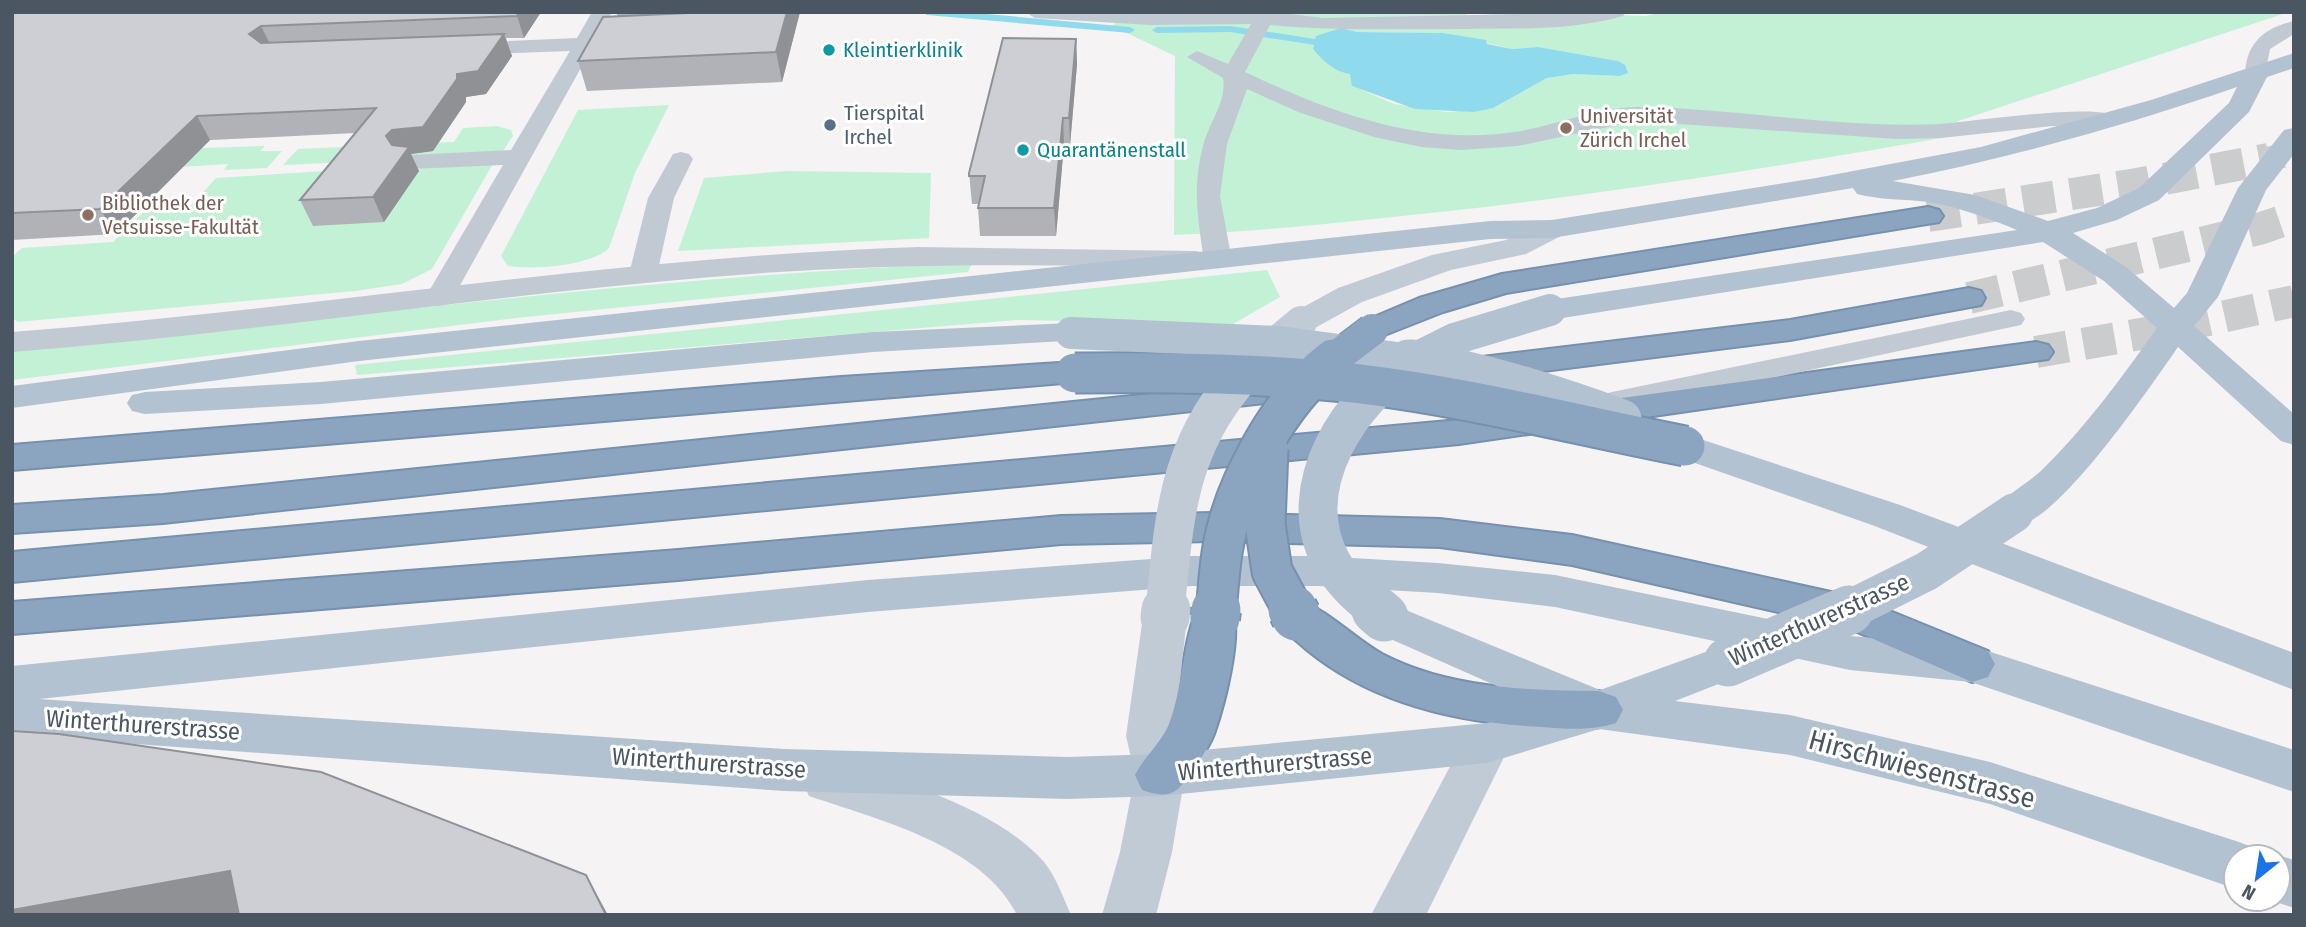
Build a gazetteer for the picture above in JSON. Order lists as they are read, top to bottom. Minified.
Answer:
{"streets":{"main road":["Winterthurerstrasse","Hirschwiesenstrasse"]},"crossings":[["Winterthurerstrasse","Hirschwiesenstrasse"]],"places":["Kleintierklinik","Tierspital Irchel","Universität Zürich Irchel","Quarantänenstall","Bibliothek der Vetsuisse-Fakultät"],"north":"bottom left"}
